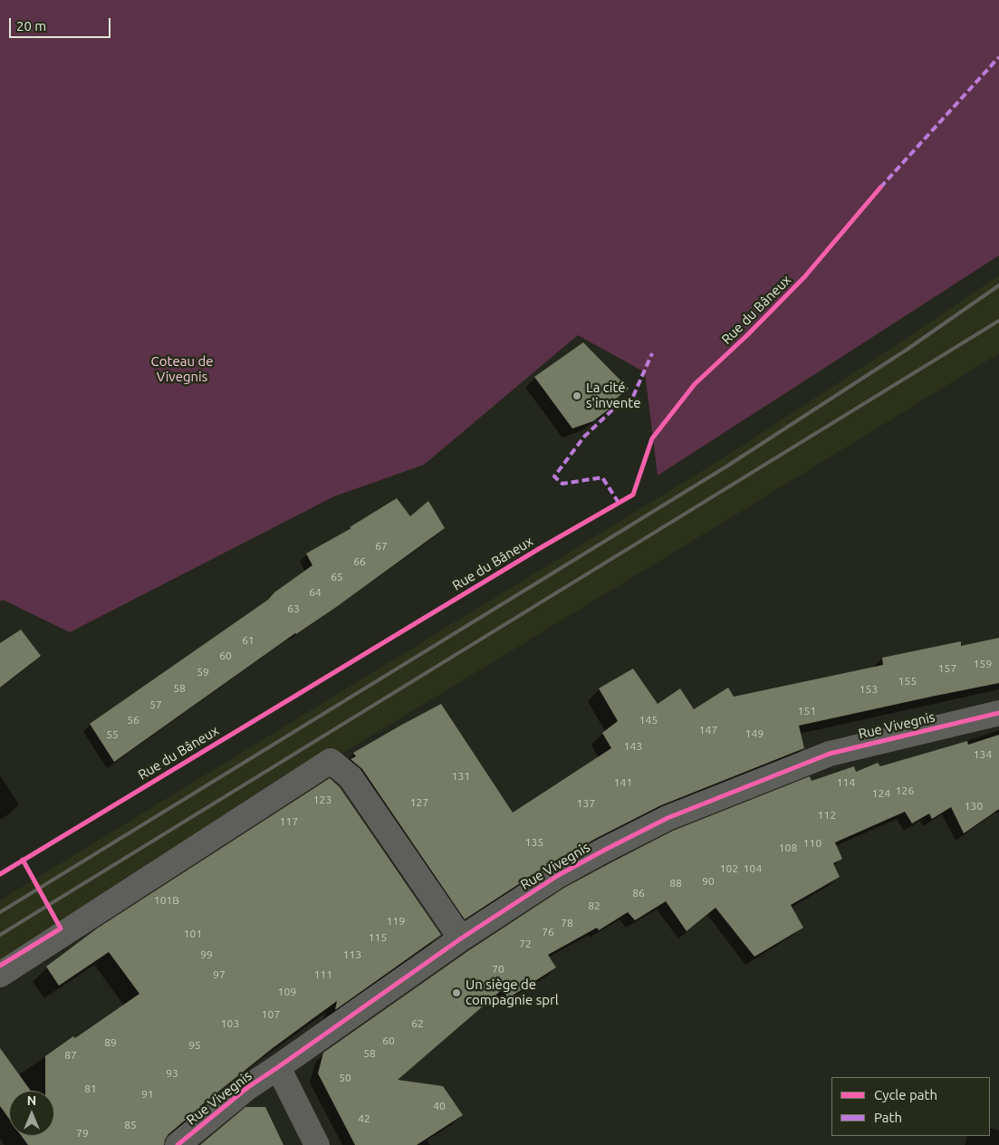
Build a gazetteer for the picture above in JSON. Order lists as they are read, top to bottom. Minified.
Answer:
{"streets":{"street":["Rue Vivegnis"],"cycle path":["Rue du Bâneux"]},"parks":["Coteau de Vivegnis"],"places":["La cité s'invente","Un siège de compagnie sprl"],"house_numbers":["67","66","65","64","63","61","60","159","157","59","155","58","153","57","151","56","145","147","149","55","143","134","131","141","114","126","124","123","127","137","130","112","117","135","110","108","102","104","90","88","86","101B","82","119","78","76","101","115","72","99","113","70","97","111","109","107","103","62","60","89","95","58","87","93","50","81","91","40","42","85","79"],"legend":["Cycle path","Path"],"scale_bar":"20 m","north":"top"}
